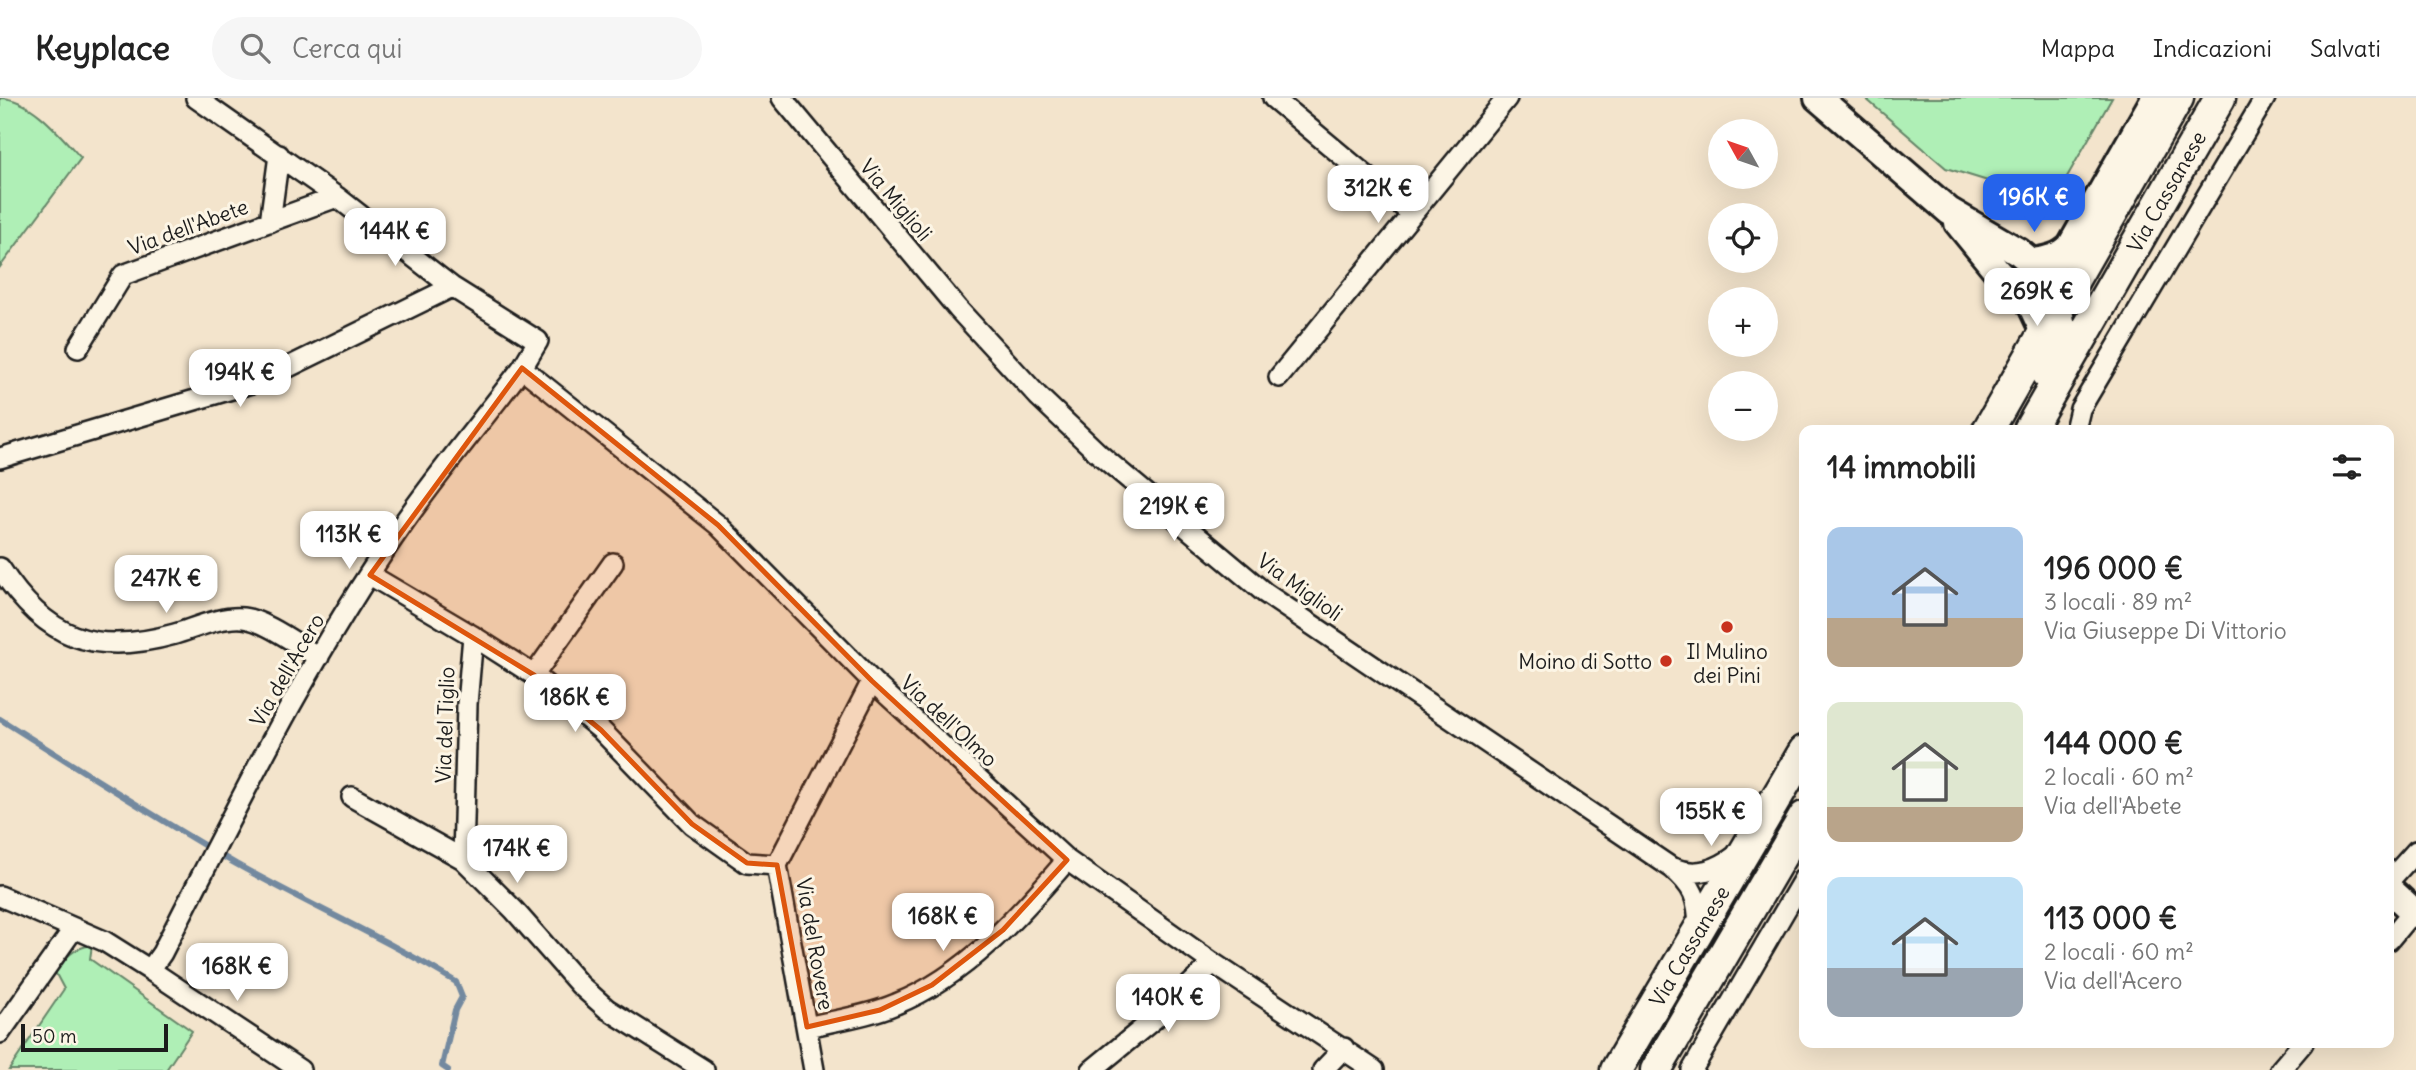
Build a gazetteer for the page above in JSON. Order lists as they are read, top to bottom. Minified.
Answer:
{"streets":{"main road":["Via Cassanese"],"street":["Via Miglioli","Via dell'Abete","Via dell'Acero","Via dell'Olmo","Via del Tiglio","Via del Rovere"]},"crossings":[["Via dell'Acero","Via dell'Olmo"],["Via dell'Olmo","Via del Rovere"]],"places":["Il Mulino dei Pini","Moino di Sotto"],"scale_bar":"50 m","north":"top left","page":{"header":"Keyplace","search":"Cerca qui","nav":["Mappa","Indicazioni","Salvati"],"map_buttons":["+","−"],"price":["312K €","196K €","144K €","269K €","194K €","219K €","113K €","247K €","186K €","155K €","174K €","168K €","168K €","140K €"],"heading":"14 immobili","list":[{"name":"196 000 €","note":"3 locali · 89 m² · Via Giuseppe Di Vittorio"},{"name":"144 000 €","note":"2 locali · 60 m² · Via dell'Abete"},{"name":"113 000 €","note":"2 locali · 60 m² · Via dell'Acero"}],"scale":"50 m"}}
